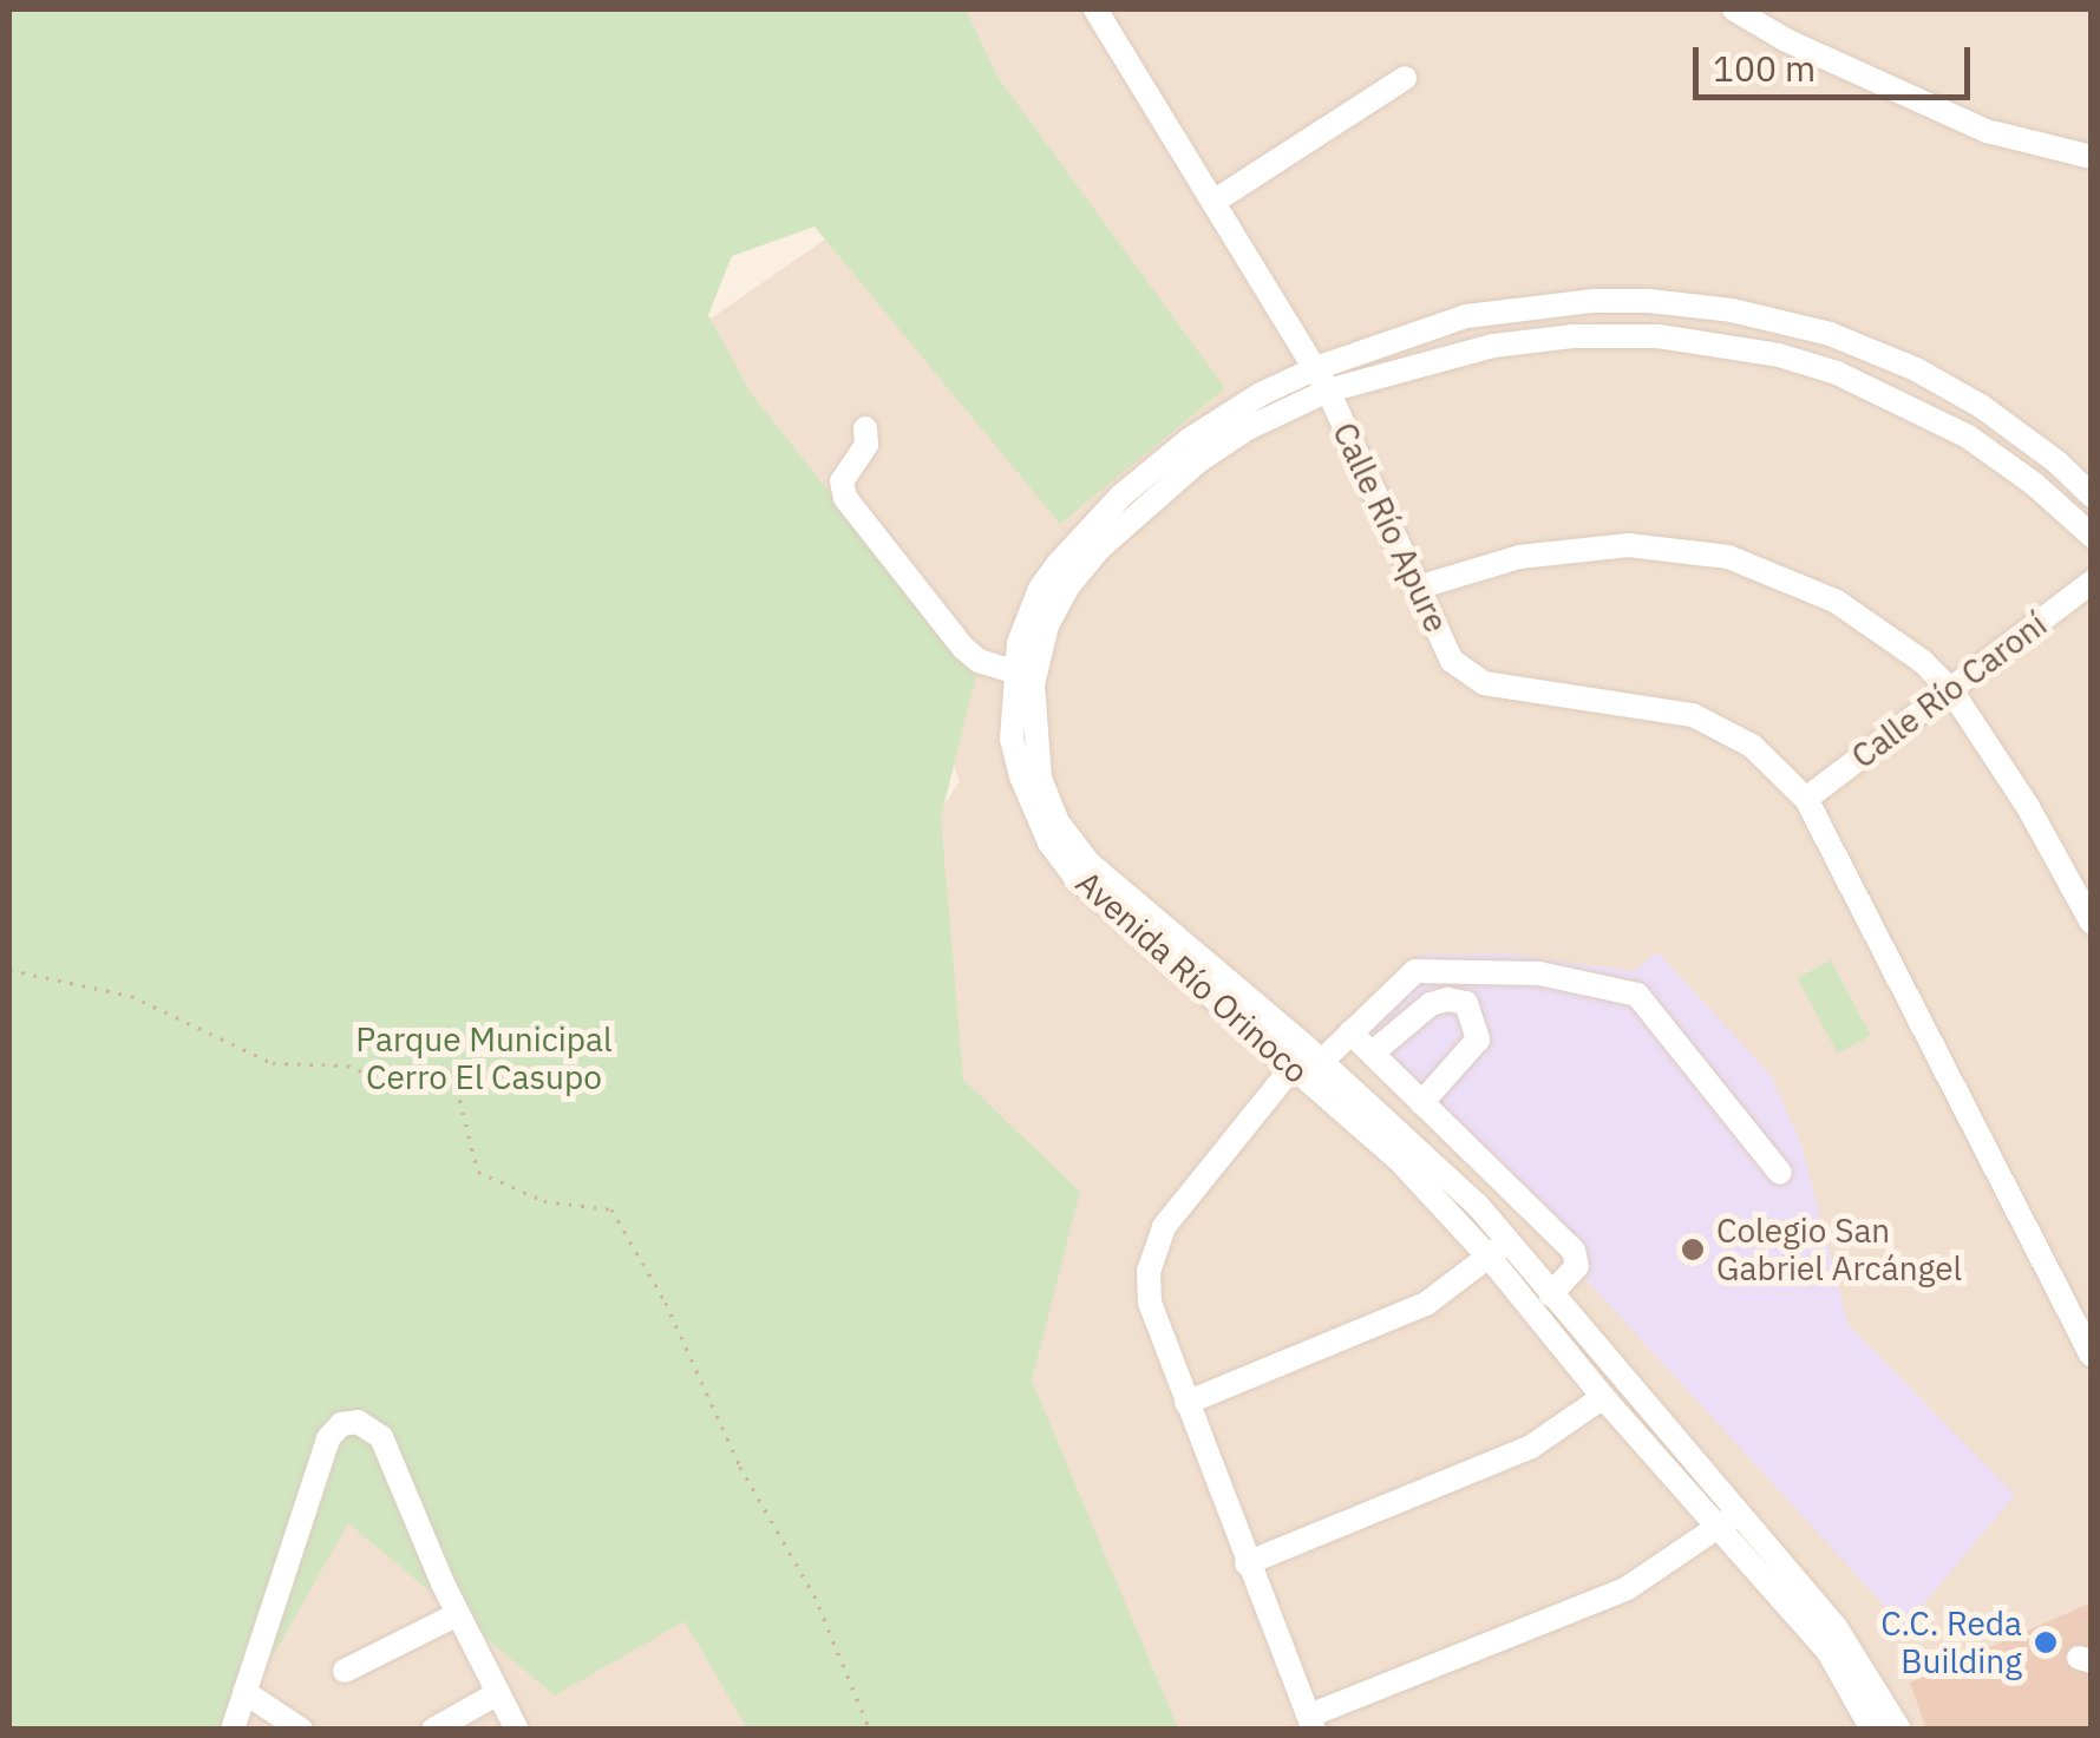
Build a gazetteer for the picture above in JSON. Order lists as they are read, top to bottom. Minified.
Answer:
{"streets":{"street":["Calle Río Apure","Calle Río Caroní","Avenida Río Orinoco"]},"crossings":[["Calle Río Apure","Calle Río Caroní"],["Calle Río Apure","Avenida Río Orinoco"]],"parks":["Parque Municipal Cerro El Casupo"],"places":["Colegio San Gabriel Arcángel","C.C. Reda Building"],"scale_bar":"100 m"}
